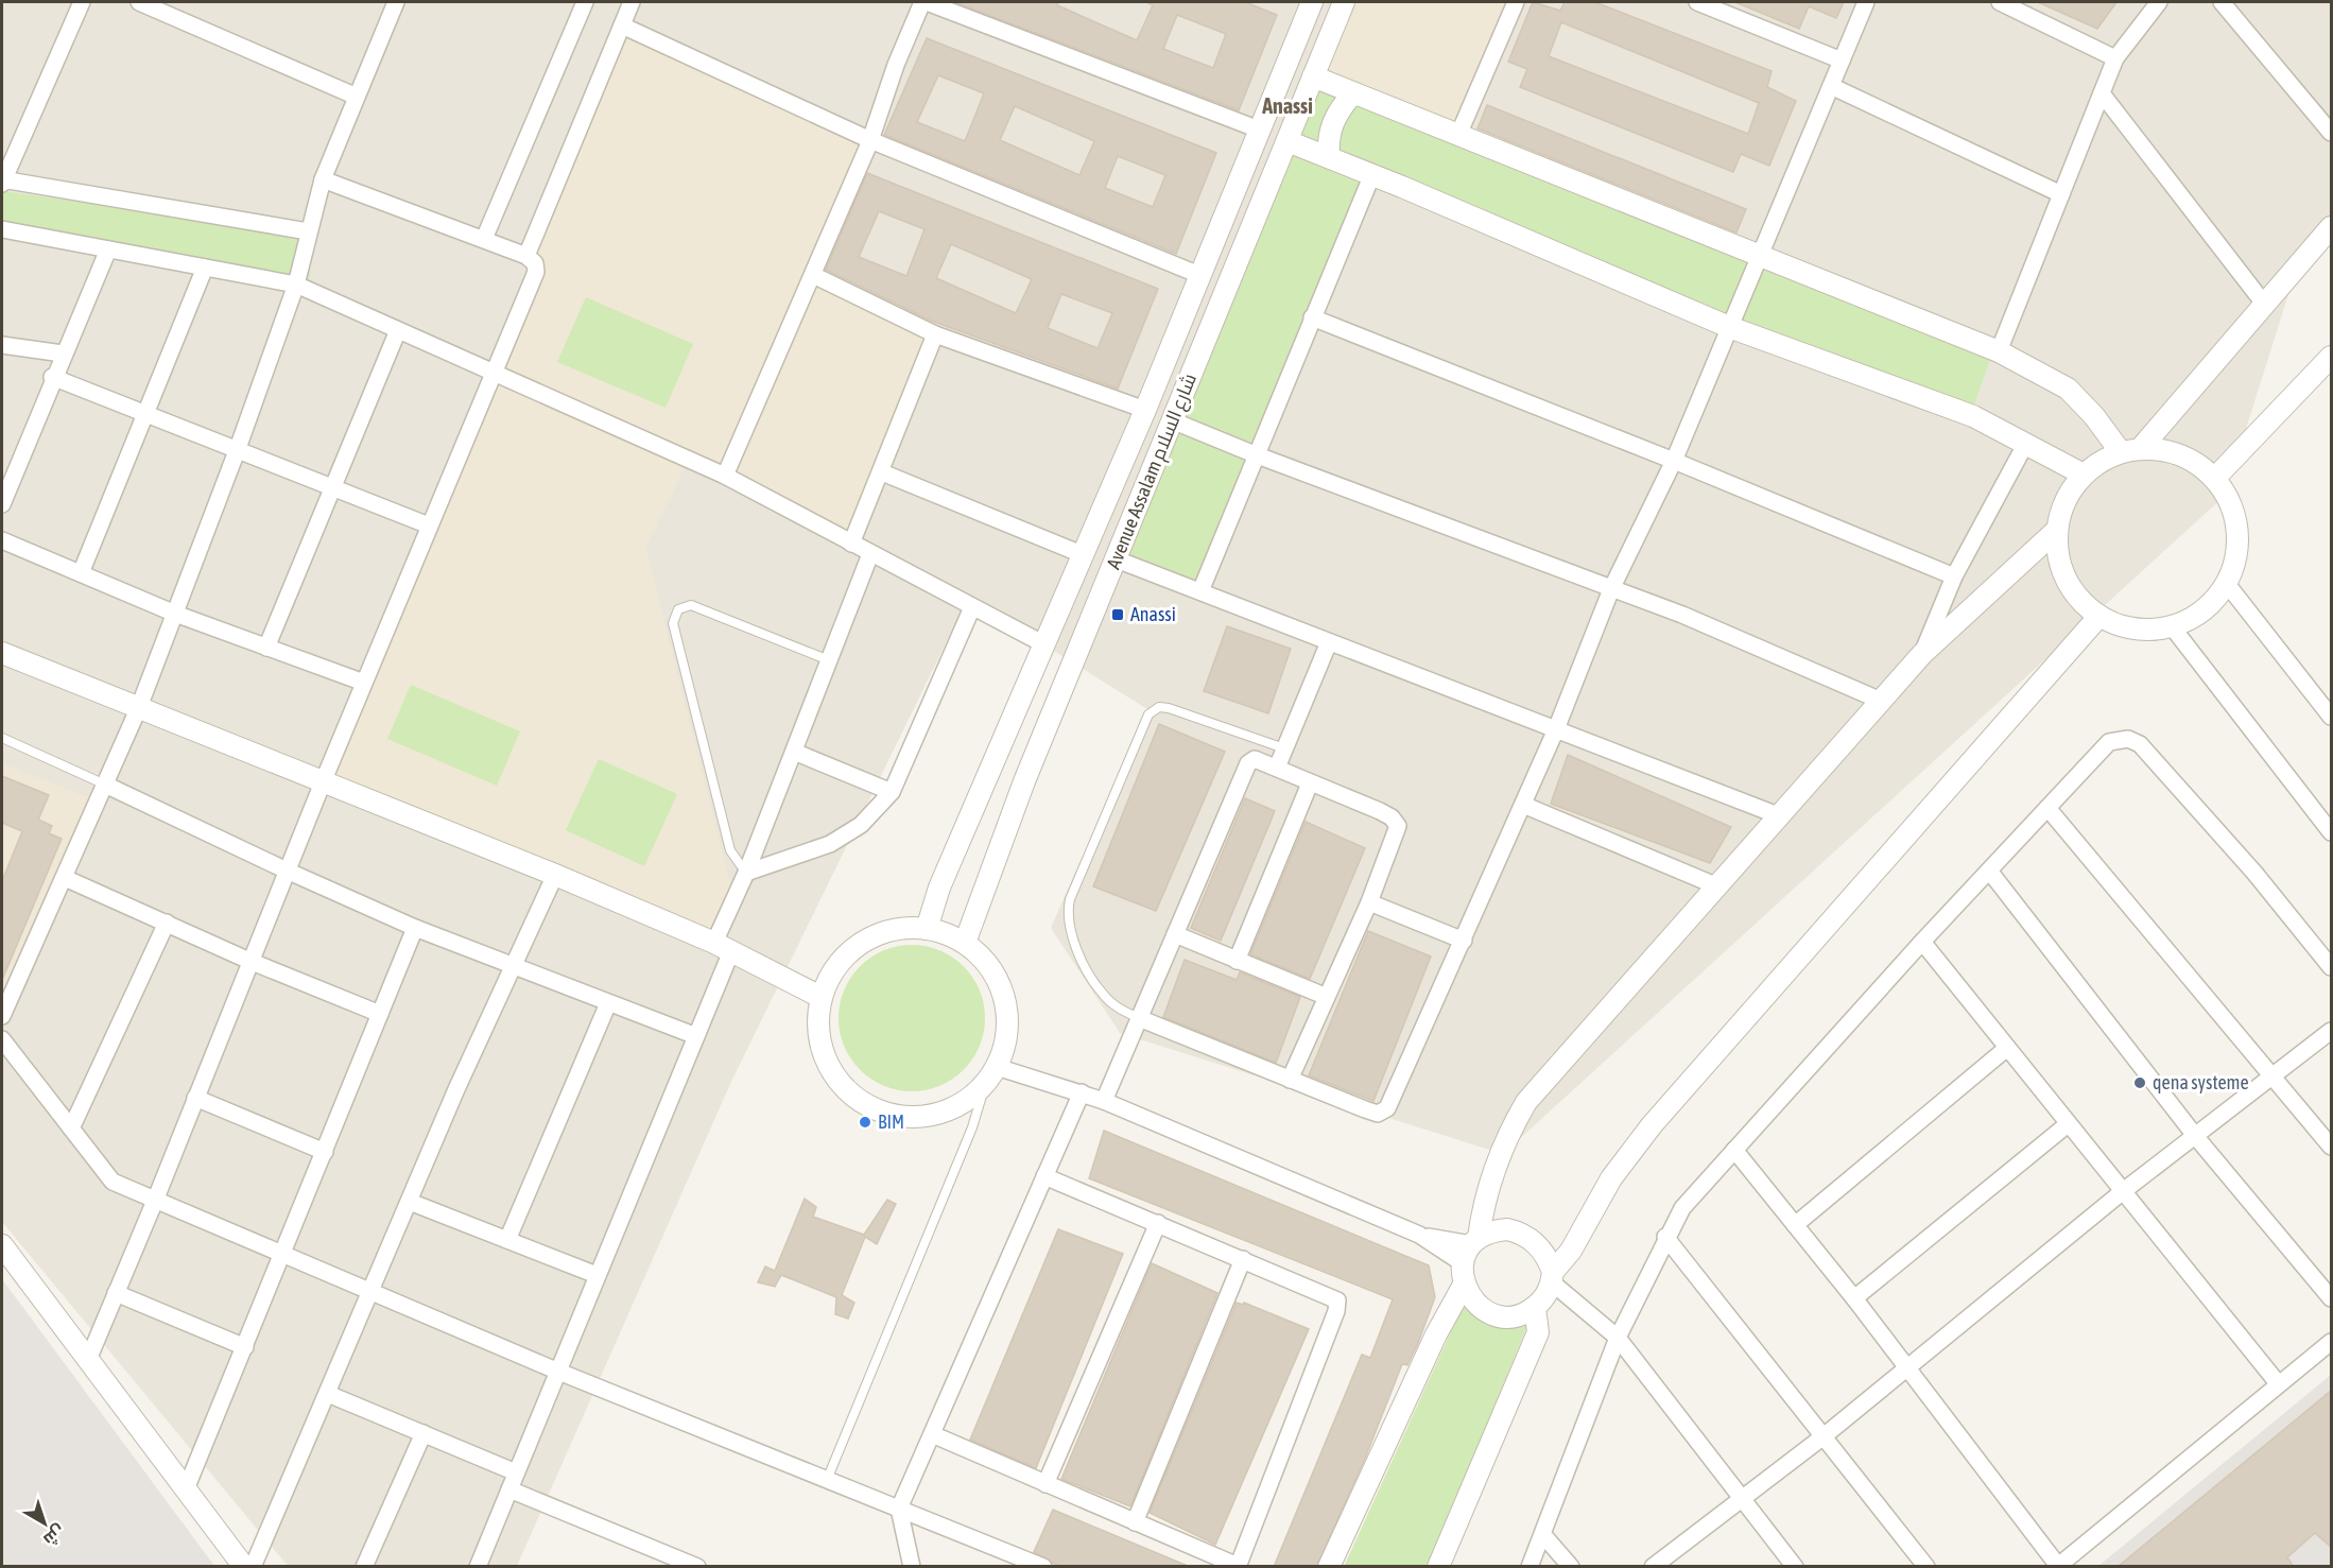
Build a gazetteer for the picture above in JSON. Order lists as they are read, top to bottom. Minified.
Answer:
{"streets":{"street":["Avenue Assalam شارع السلام"]},"districts":["Anassi"],"places":{"transit":["Anassi"],"other":["qena systeme","BIM"]},"north":"bottom right"}
